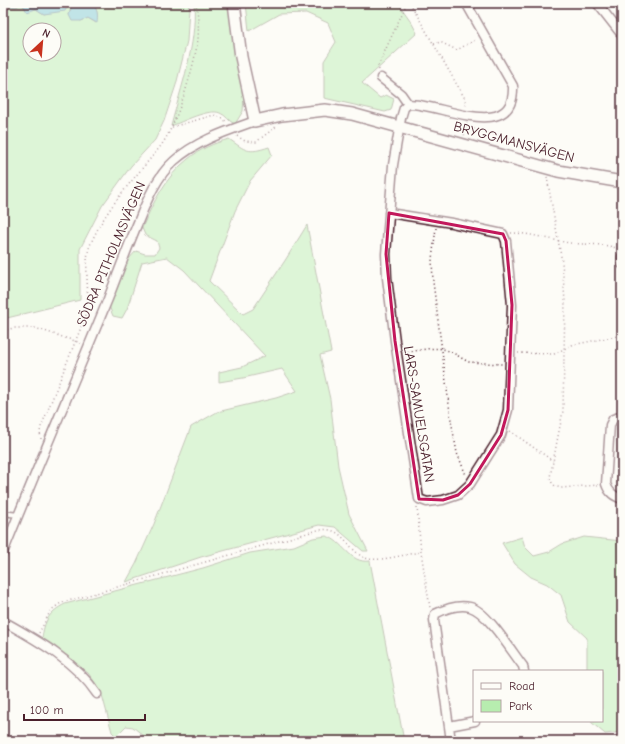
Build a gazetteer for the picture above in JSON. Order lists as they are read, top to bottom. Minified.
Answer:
{"streets":{"street":["BRYGGMANSVÄGEN","SÖDRA PITHOLMSVÄGEN","LARS-SAMUELSGATAN"]},"crossings":[["BRYGGMANSVÄGEN","SÖDRA PITHOLMSVÄGEN"],["BRYGGMANSVÄGEN","LARS-SAMUELSGATAN"],["SÖDRA PITHOLMSVÄGEN","LARS-SAMUELSGATAN"]],"legend":["Road","Park"],"scale_bar":"100 m","north":"top right"}
